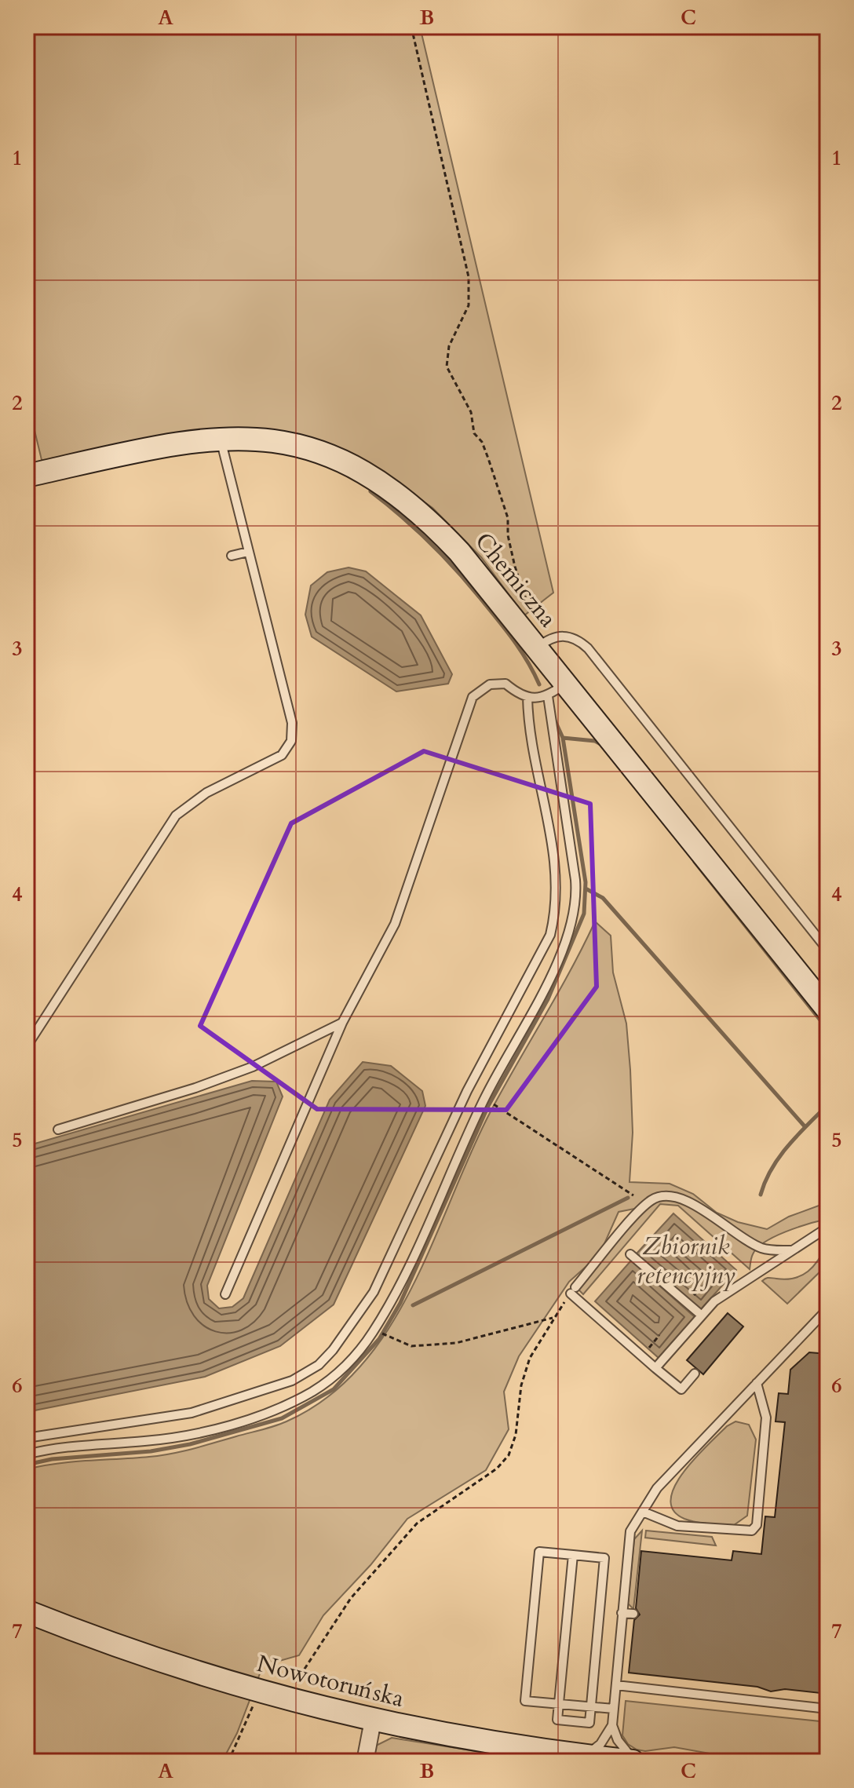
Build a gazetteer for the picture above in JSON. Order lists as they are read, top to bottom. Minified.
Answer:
{"streets":{"street":["Chemiczna","Nowotoruńska"]},"water":["Zbiornik retencyjny"],"grid":{"columns":["A","B","C"],"rows":["1","2","3","4","5","6","7"]}}
